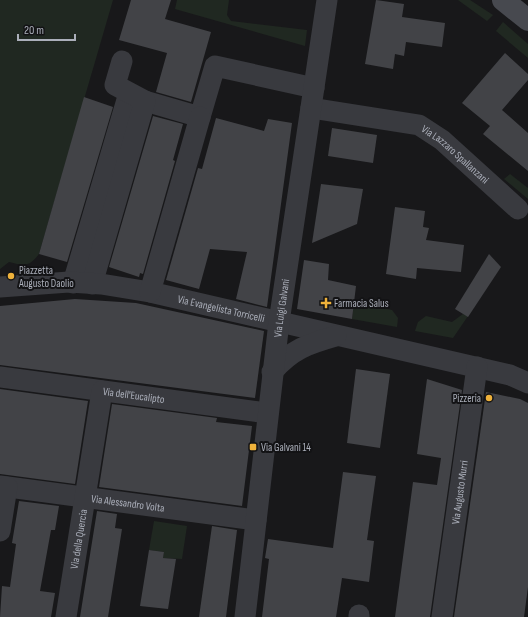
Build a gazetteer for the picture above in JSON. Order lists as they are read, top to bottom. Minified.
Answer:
{"streets":{"street":["Via Lazzaro Spallanzani","Via Luigi Galvani","Via Evangelista Torricelli","Via dell'Eucalipto","Via Augusto Murri","Via Alessandro Volta","Via della Quercia"]},"crossings":[["Via Lazzaro Spallanzani","Via Luigi Galvani"],["Via Luigi Galvani","Via Evangelista Torricelli"],["Via Luigi Galvani","Via dell'Eucalipto"],["Via Luigi Galvani","Via Alessandro Volta"],["Via Evangelista Torricelli","Via Augusto Murri"],["Via dell'Eucalipto","Via della Quercia"],["Via Alessandro Volta","Via della Quercia"]],"places":{"other":["Piazzetta Augusto Daolio","Pizzeria"],"health":["Farmacia Salus"],"transit":["Via Galvani 14"]},"scale_bar":"20 m"}
